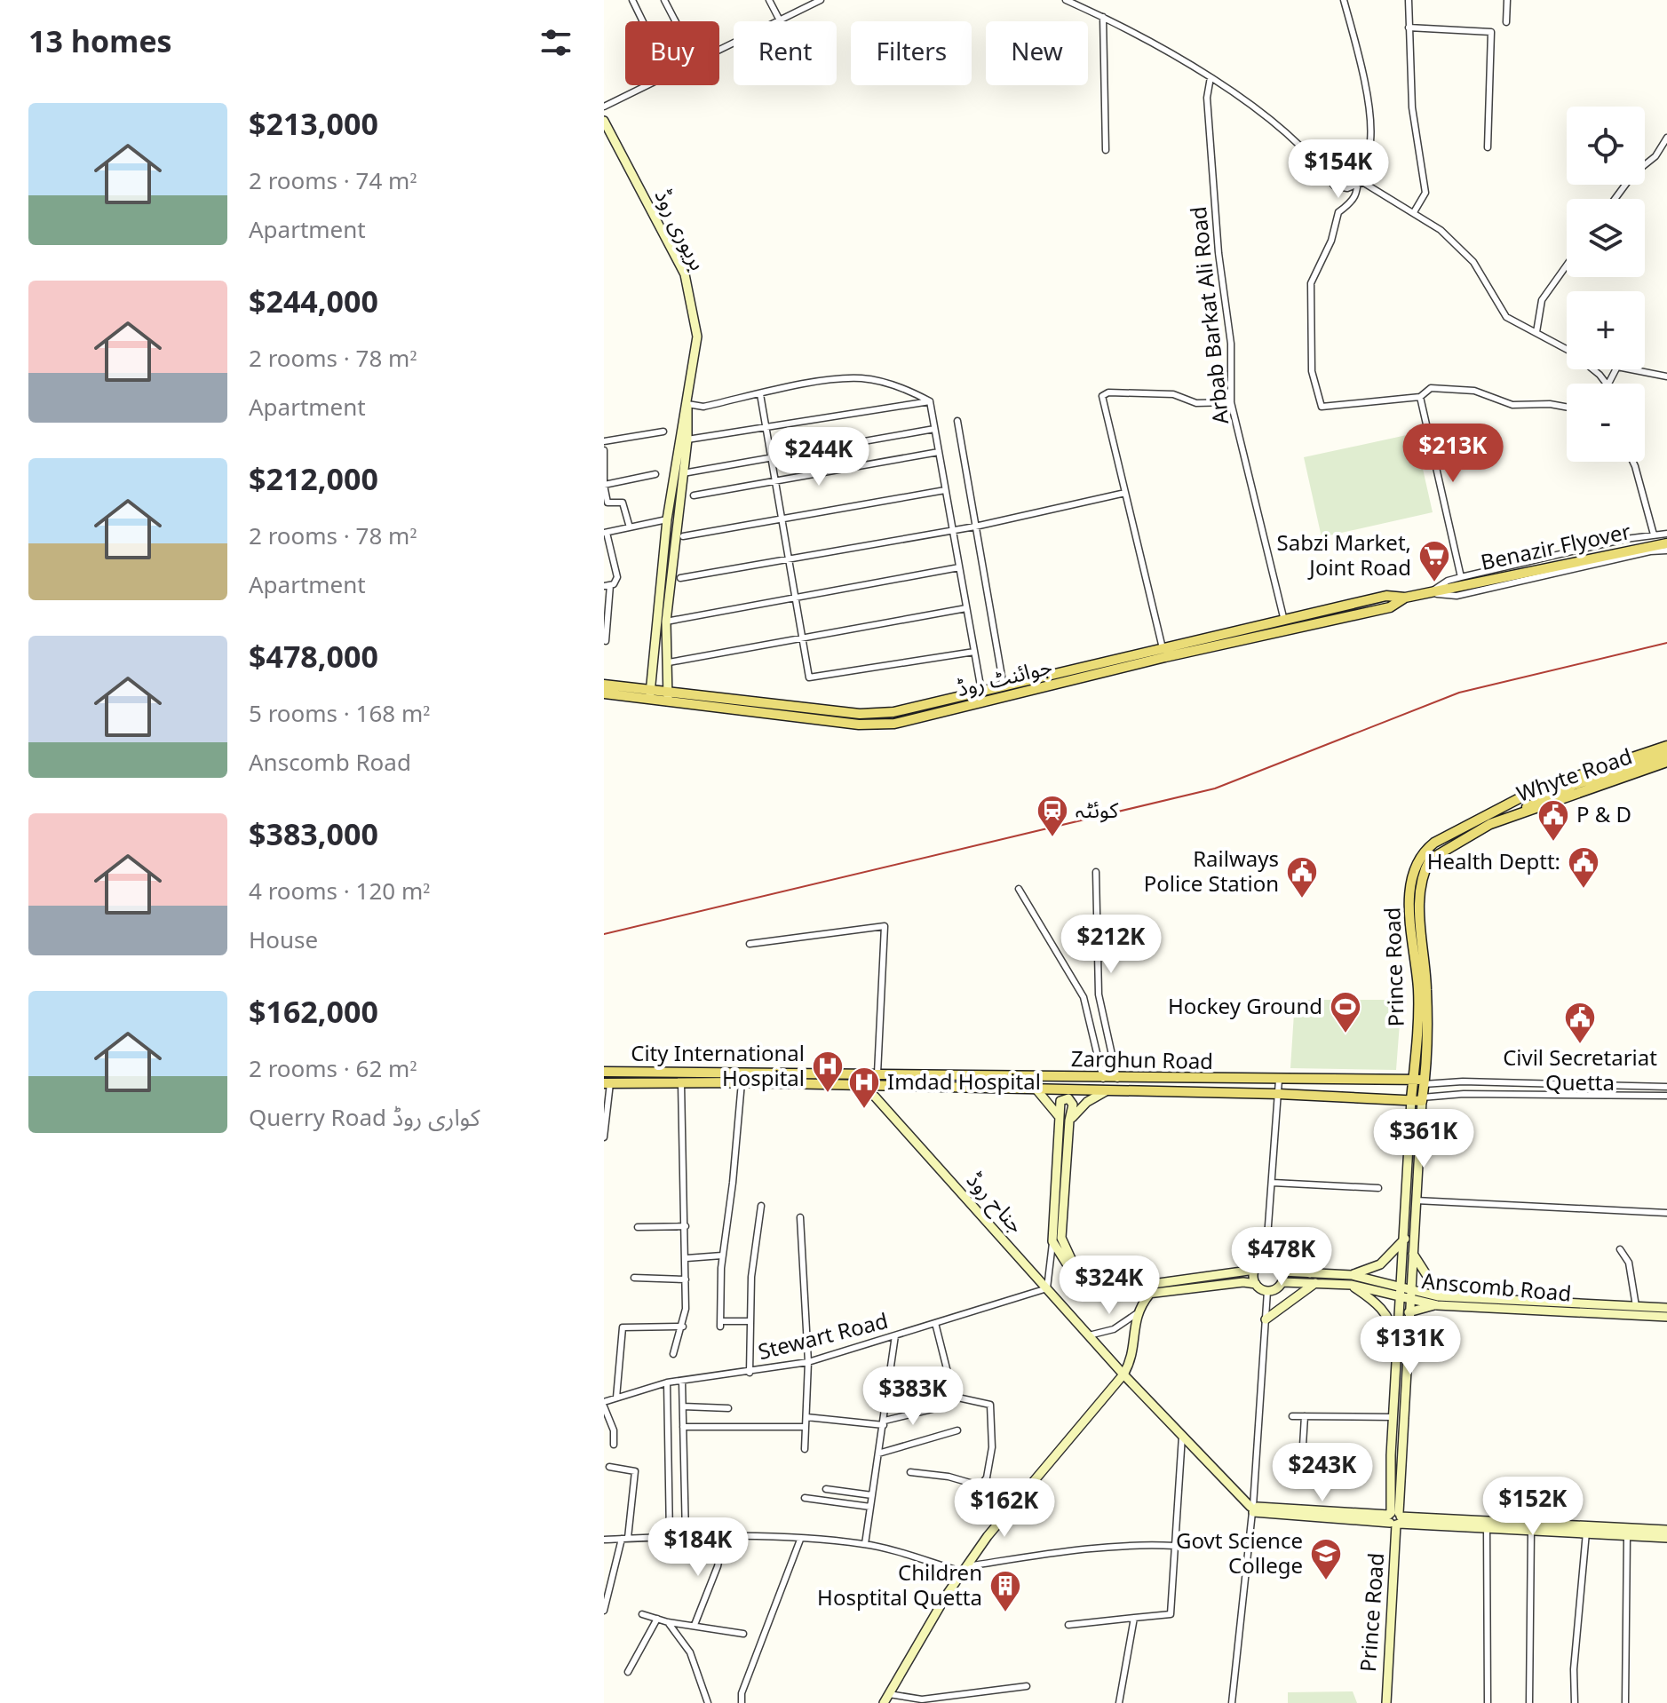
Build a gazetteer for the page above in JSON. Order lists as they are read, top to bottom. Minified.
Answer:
{"streets":{"main road":["بریوری روڈ","Benazir Flyover","جوائنٹ روڈ","Whyte Road","Prince Road","Zarghun Road","جناح روڈ","Anscomb Road"],"street":["Arbab Barkat Ali Road","Stewart Road"]},"crossings":[["بریوری روڈ","جوائنٹ روڈ"],["Arbab Barkat Ali Road","جوائنٹ روڈ"],["Benazir Flyover","جوائنٹ روڈ"],["Whyte Road","Prince Road"],["Prince Road","Zarghun Road"],["Prince Road","Anscomb Road"],["Zarghun Road","جناح روڈ"],["جناح روڈ","Stewart Road"]],"places":{"supermarket":["Sabzi Market, Joint Road"],"station":["کوئٹہ"],"public building":["P & D","Health Deptt:","Railways Police Station","Civil Secretariat Quetta"],"sports":["Hockey Ground"],"hospital":["City International Hospital","Imdad Hospital"],"school or university":["Govt Science College"],"building":["Children Hosptital Quetta"]},"page":{"heading":"13 homes","chip":["Buy","Rent","Filters","New"],"list":[{"name":"$213,000","note":"2 rooms · 74 m² · Apartment"},{"name":"$244,000","note":"2 rooms · 78 m² · Apartment"},{"name":"$212,000","note":"2 rooms · 78 m² · Apartment"},{"name":"$478,000","note":"5 rooms · 168 m² · Anscomb Road"},{"name":"$383,000","note":"4 rooms · 120 m² · House"},{"name":"$162,000","note":"2 rooms · 62 m² · Querry Road کواری روڈ"}],"map_buttons":["+","−"],"price":["$154K","$213K","$244K","$212K","$361K","$478K","$324K","$131K","$383K","$243K","$152K","$162K","$184K"]}}
